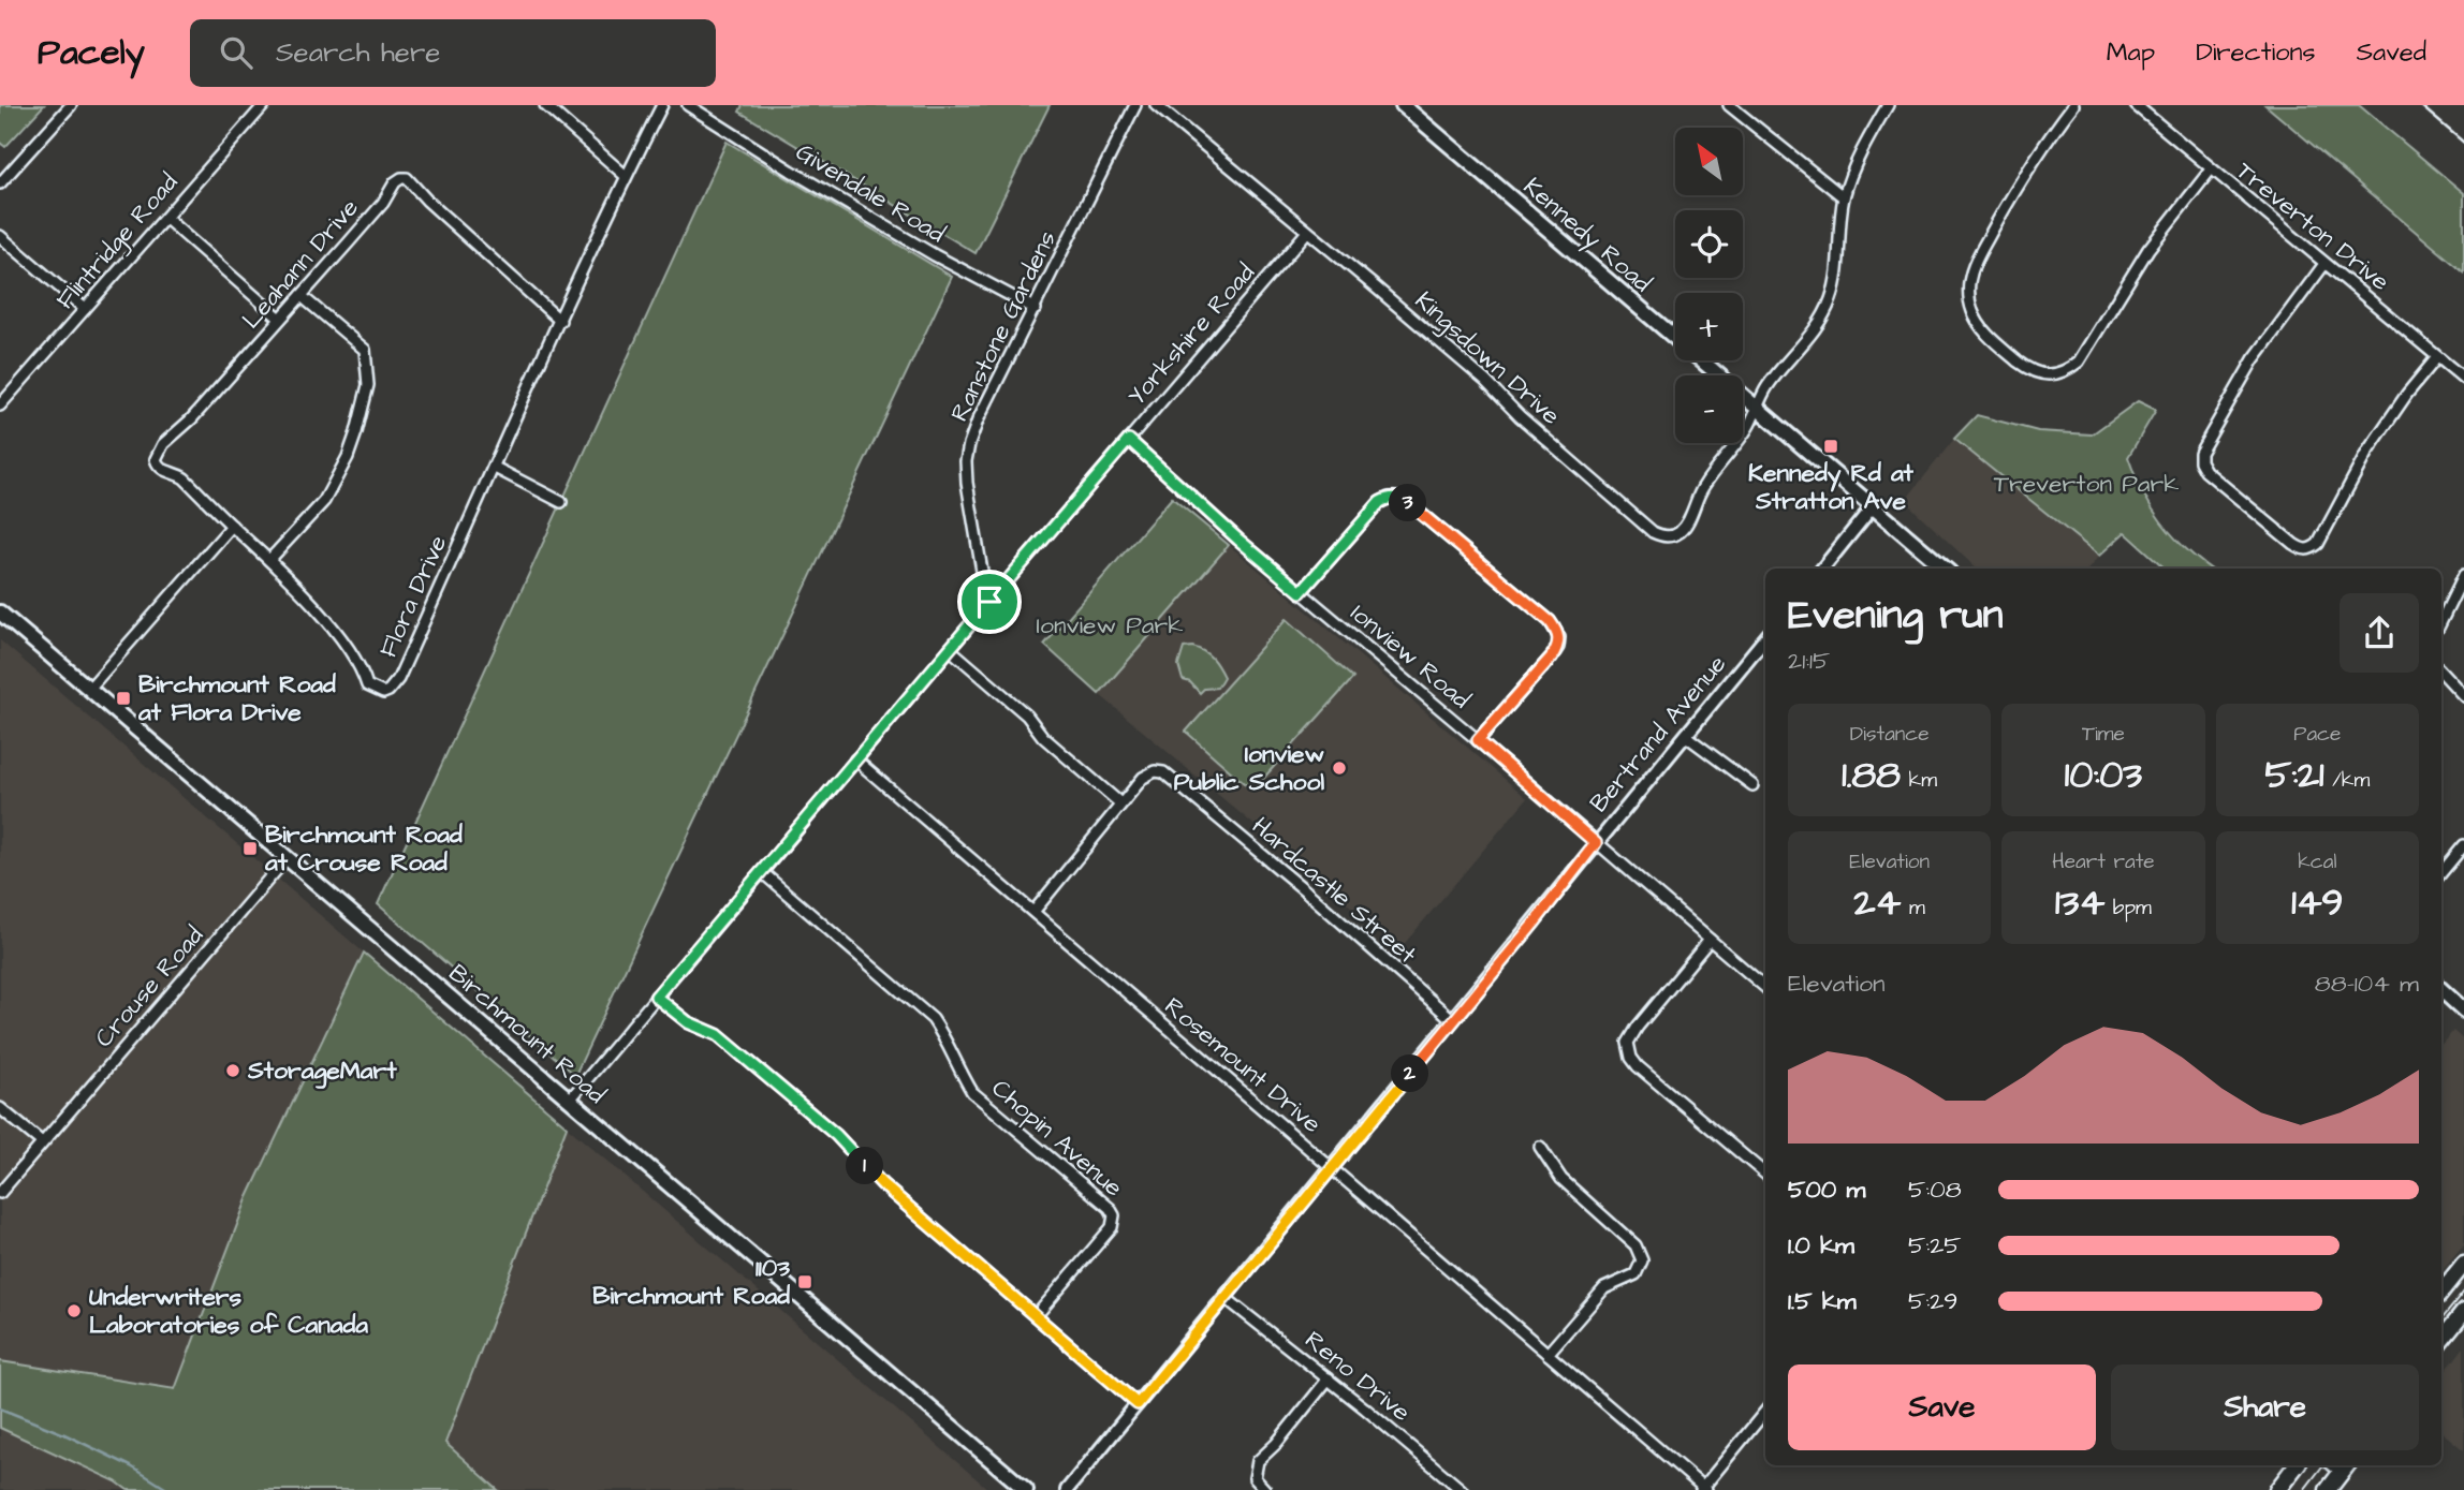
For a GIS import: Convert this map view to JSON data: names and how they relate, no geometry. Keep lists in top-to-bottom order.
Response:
{
  "streets": {
    "main road": ["Kennedy Road", "Birchmount Road"],
    "street": [
      "Givendale Road",
      "Treverton Drive",
      "Flintridge Road",
      "Leahann Drive",
      "Ranstone Gardens",
      "Yorkshire Road",
      "Kingsdown Drive",
      "Flora Drive",
      "Ionview Road",
      "Bertrand Avenue",
      "Hardcastle Street",
      "Crouse Road",
      "Rosemount Drive",
      "Chopin Avenue",
      "Reno Drive"
    ]
  },
  "crossings": [
    ["Givendale Road", "Ranstone Gardens"],
    ["Kennedy Road", "Kingsdown Drive"],
    ["Leahann Drive", "Flora Drive"],
    ["Ranstone Gardens", "Yorkshire Road"],
    ["Yorkshire Road", "Kingsdown Drive"],
    ["Yorkshire Road", "Ionview Road"],
    ["Ionview Road", "Bertrand Avenue"],
    ["Bertrand Avenue", "Hardcastle Street"],
    ["Bertrand Avenue", "Rosemount Drive"],
    ["Bertrand Avenue", "Reno Drive"],
    ["Hardcastle Street", "Rosemount Drive"],
    ["Crouse Road", "Birchmount Road"]
  ],
  "parks": ["Treverton Park", "Ionview Park"],
  "places": {
    "transit": [
      "Kennedy Rd at Stratton Ave",
      "Birchmount Road at Flora Drive",
      "Birchmount Road at Crouse Road",
      "1103 Birchmount Road"
    ],
    "other": ["Ionview Public School", "StorageMart", "Underwriters Laboratories of Canada"]
  },
  "north": "top left",
  "page": {
    "header": "Pacely",
    "search": "Search here",
    "nav": ["Map", "Directions", "Saved"],
    "map_buttons": ["+", "−"],
    "pins": ["3", "2", "1"],
    "heading": ["Evening run", "21:15"],
    "stats": [
      ["Distance", "1.88 km"],
      ["Time", "10:03"],
      ["Pace", "5:21 /km"],
      ["Elevation", "24 m"],
      ["Heart rate", "134 bpm"],
      ["kcal", "149"]
    ],
    "chart": ["Elevation", "88–104 m"],
    "list": [
      {
        "name": "500 m",
        "note": "5:08"
      },
      {
        "name": "1.0 km",
        "note": "5:25"
      },
      {
        "name": "1.5 km",
        "note": "5:29"
      }
    ],
    "buttons": ["Save", "Share"]
  }
}
